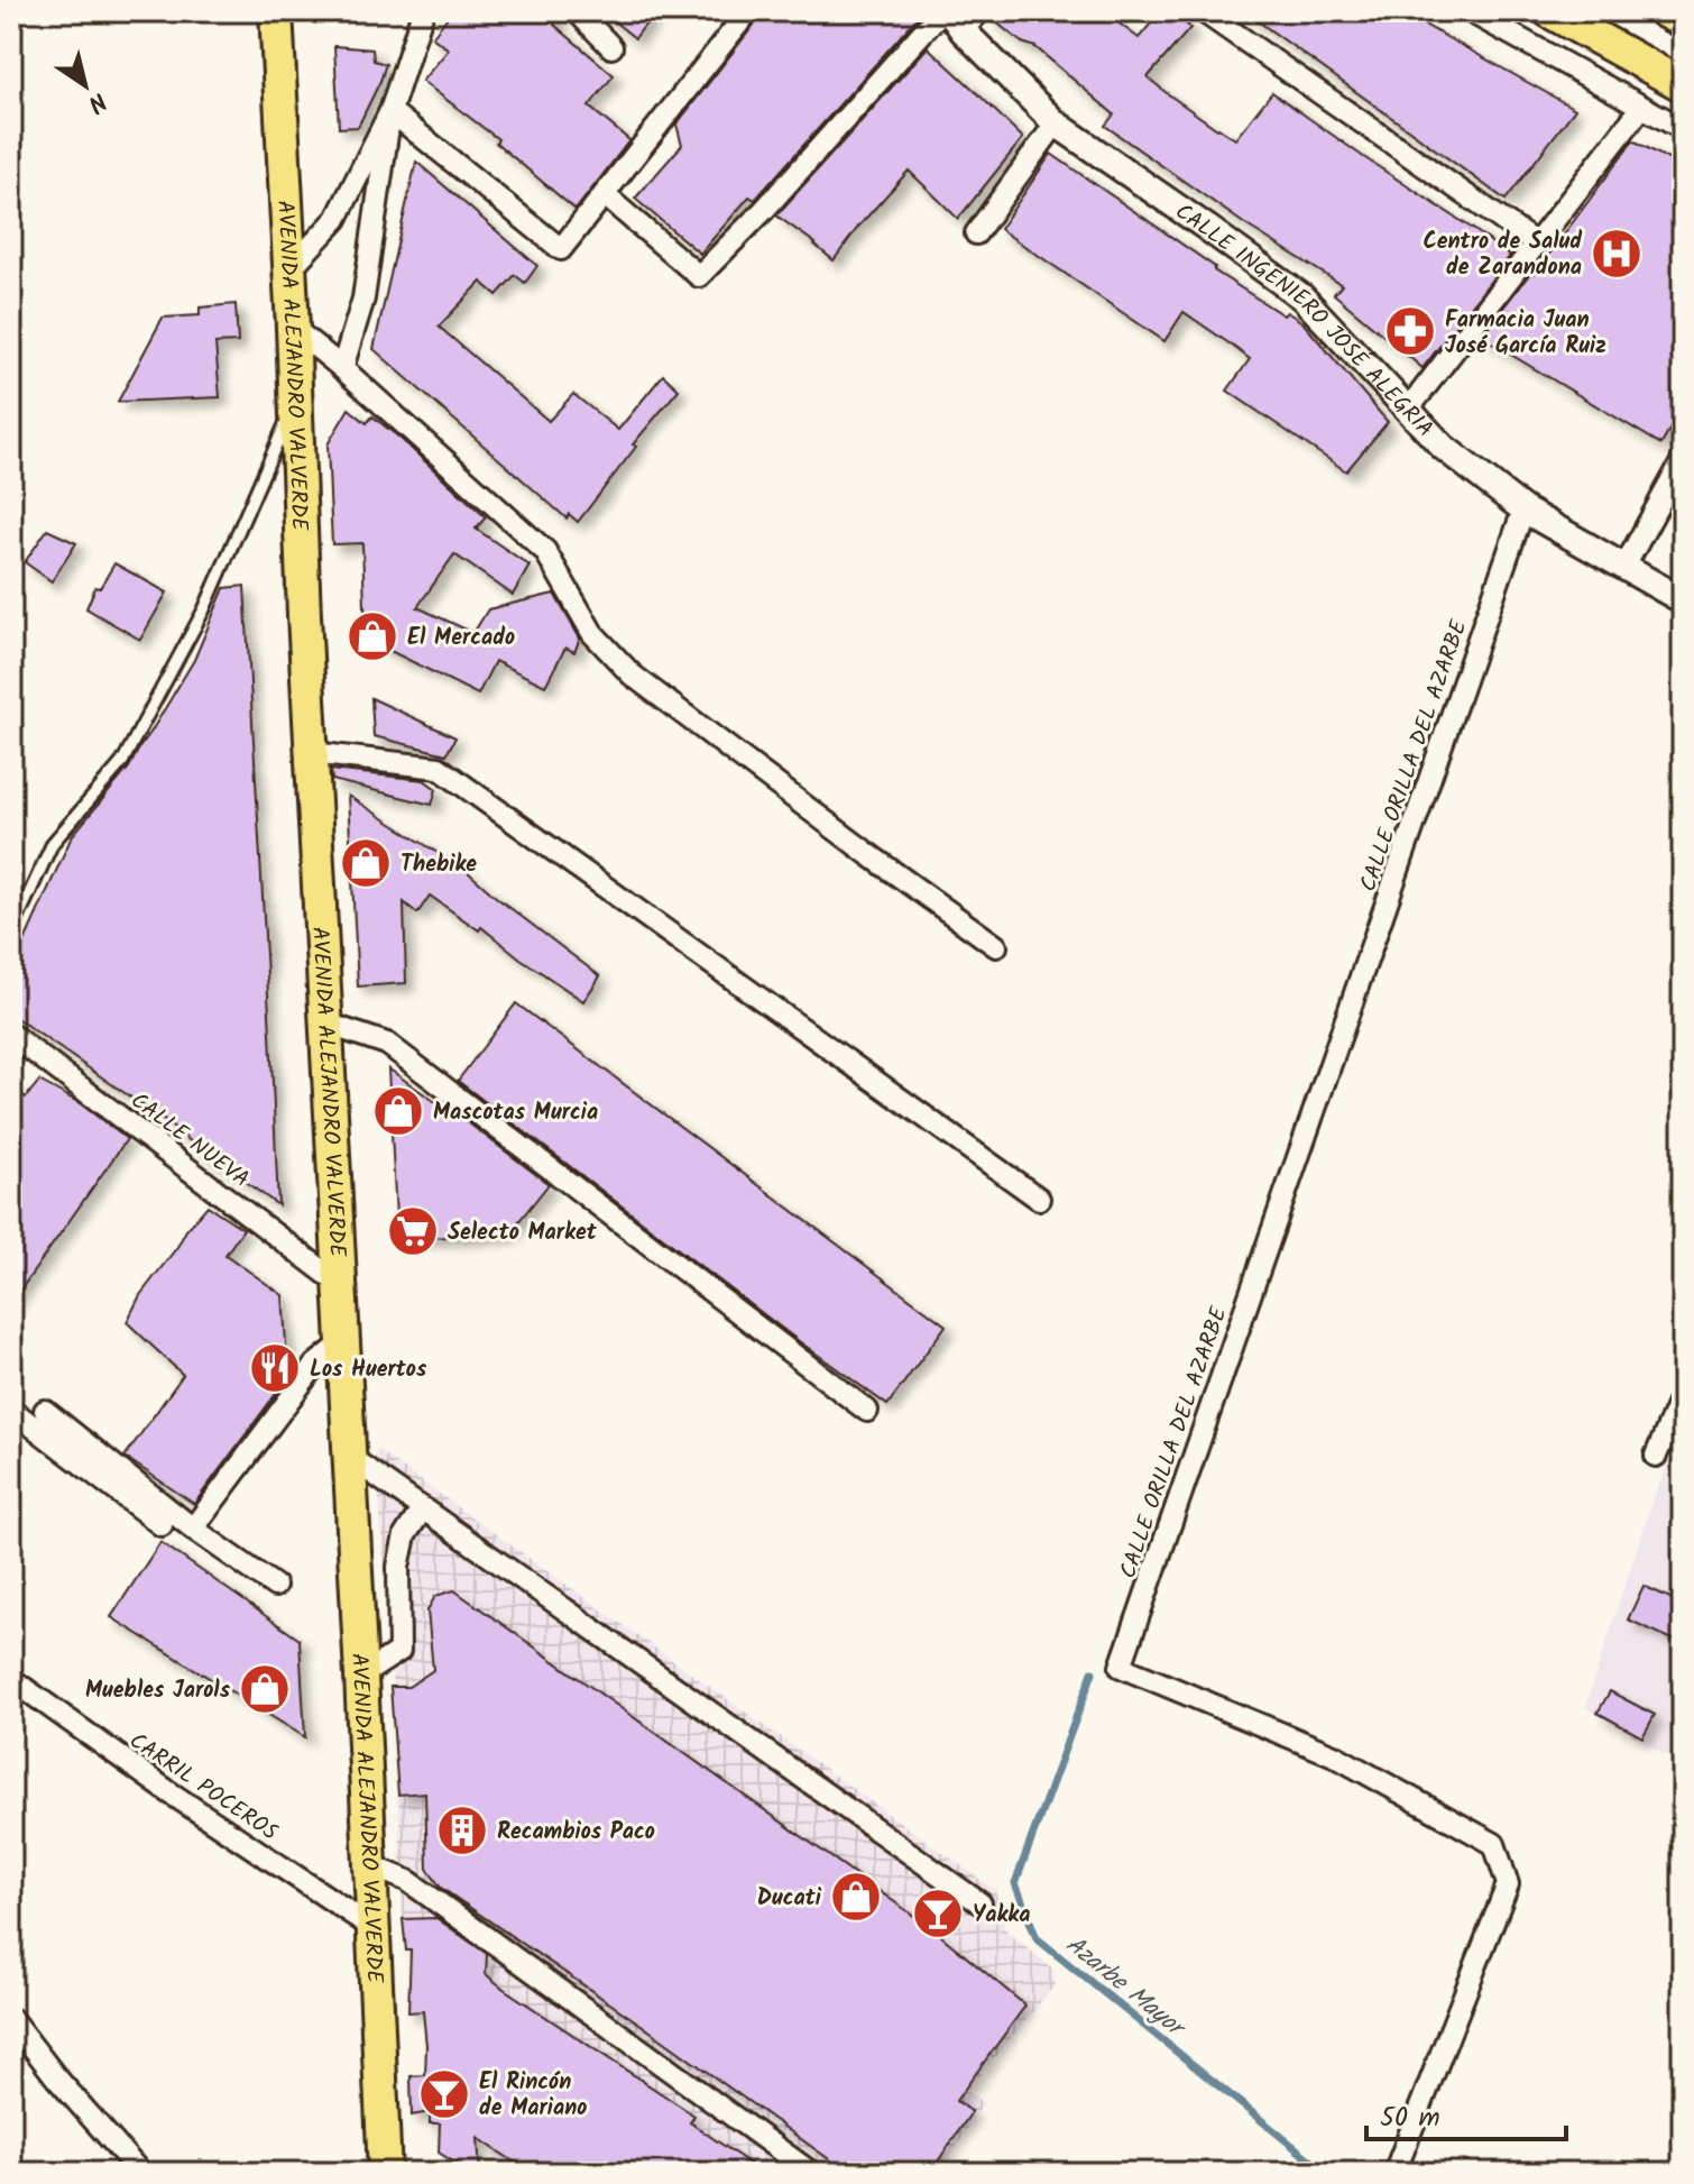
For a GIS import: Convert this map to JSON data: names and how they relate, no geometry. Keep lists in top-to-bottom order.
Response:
{
  "streets": {
    "main road": ["AVENIDA ALEJANDRO VALVERDE"],
    "street": [
      "CALLE INGENIERO JOSÉ ALEGRÍA",
      "CALLE ORILLA DEL AZARBE",
      "CALLE NUEVA",
      "CARRIL POCEROS"
    ]
  },
  "crossings": [
    ["CALLE INGENIERO JOSÉ ALEGRÍA", "CALLE ORILLA DEL AZARBE"],
    ["AVENIDA ALEJANDRO VALVERDE", "CALLE NUEVA"],
    ["AVENIDA ALEJANDRO VALVERDE", "CARRIL POCEROS"]
  ],
  "water": ["Azarbe Mayor"],
  "places": {
    "hospital": ["Centro de Salud de Zarandona"],
    "pharmacy": ["Farmacia Juan José García Ruiz"],
    "shop": [
      "El Mercado",
      "Thebike",
      "Mascotas Murcia",
      "Muebles Jarols",
      "Ducati"
    ],
    "supermarket": ["Selecto Market"],
    "restaurant": ["Los Huertos"],
    "building": ["Recambios Paco"],
    "bar": ["Yakka", "El Rincón de Mariano"]
  },
  "scale_bar": "50 m",
  "north": "bottom right"
}
